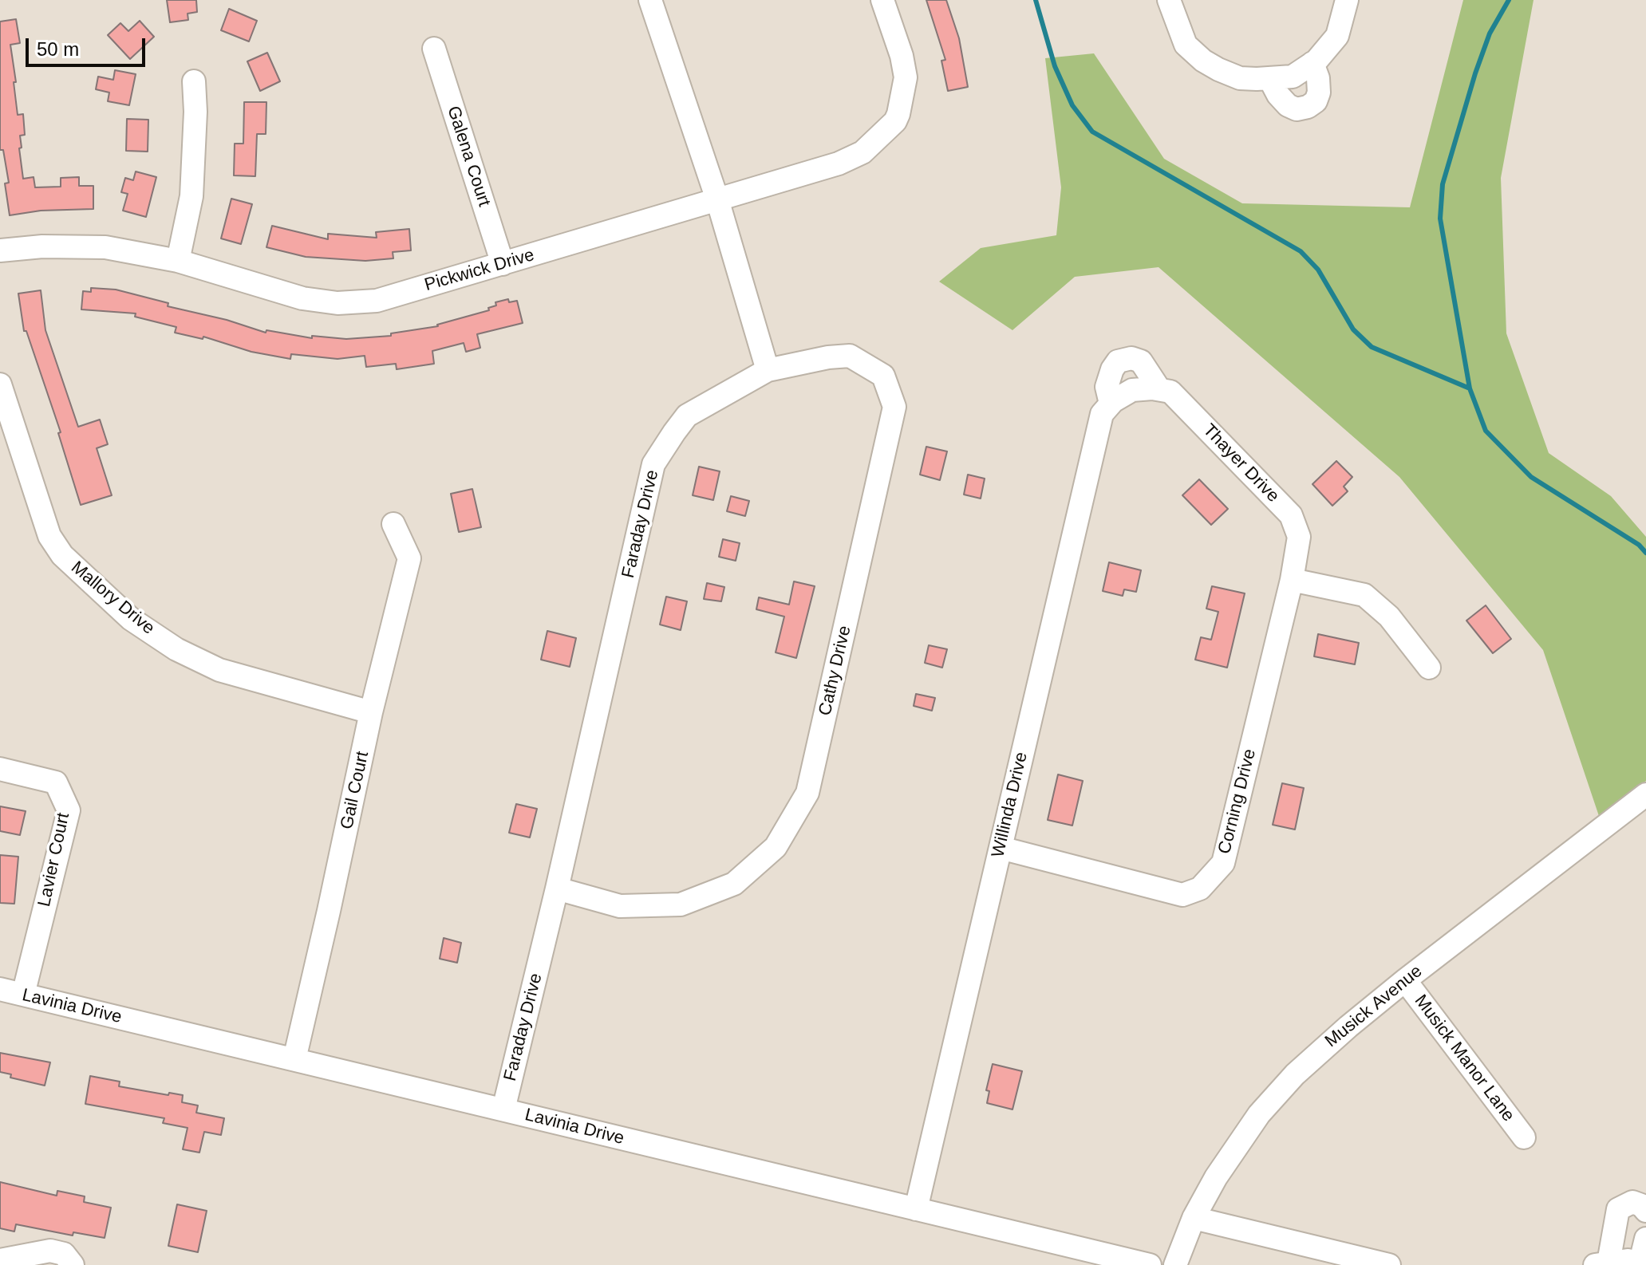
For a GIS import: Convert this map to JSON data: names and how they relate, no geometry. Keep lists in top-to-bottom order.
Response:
{
  "streets": {
    "street": [
      "Galena Court",
      "Pickwick Drive",
      "Thayer Drive",
      "Faraday Drive",
      "Mallory Drive",
      "Cathy Drive",
      "Gail Court",
      "Corning Drive",
      "Willinda Drive",
      "Lavier Court",
      "Lavinia Drive",
      "Musick Avenue",
      "Musick Manor Lane"
    ]
  },
  "crossings": [
    ["Galena Court", "Pickwick Drive"],
    ["Thayer Drive", "Corning Drive"],
    ["Thayer Drive", "Willinda Drive"],
    ["Faraday Drive", "Cathy Drive"],
    ["Faraday Drive", "Lavinia Drive"],
    ["Mallory Drive", "Gail Court"],
    ["Gail Court", "Lavinia Drive"],
    ["Corning Drive", "Willinda Drive"],
    ["Willinda Drive", "Lavinia Drive"],
    ["Lavier Court", "Lavinia Drive"],
    ["Musick Avenue", "Musick Manor Lane"]
  ],
  "scale_bar": "50 m"
}
